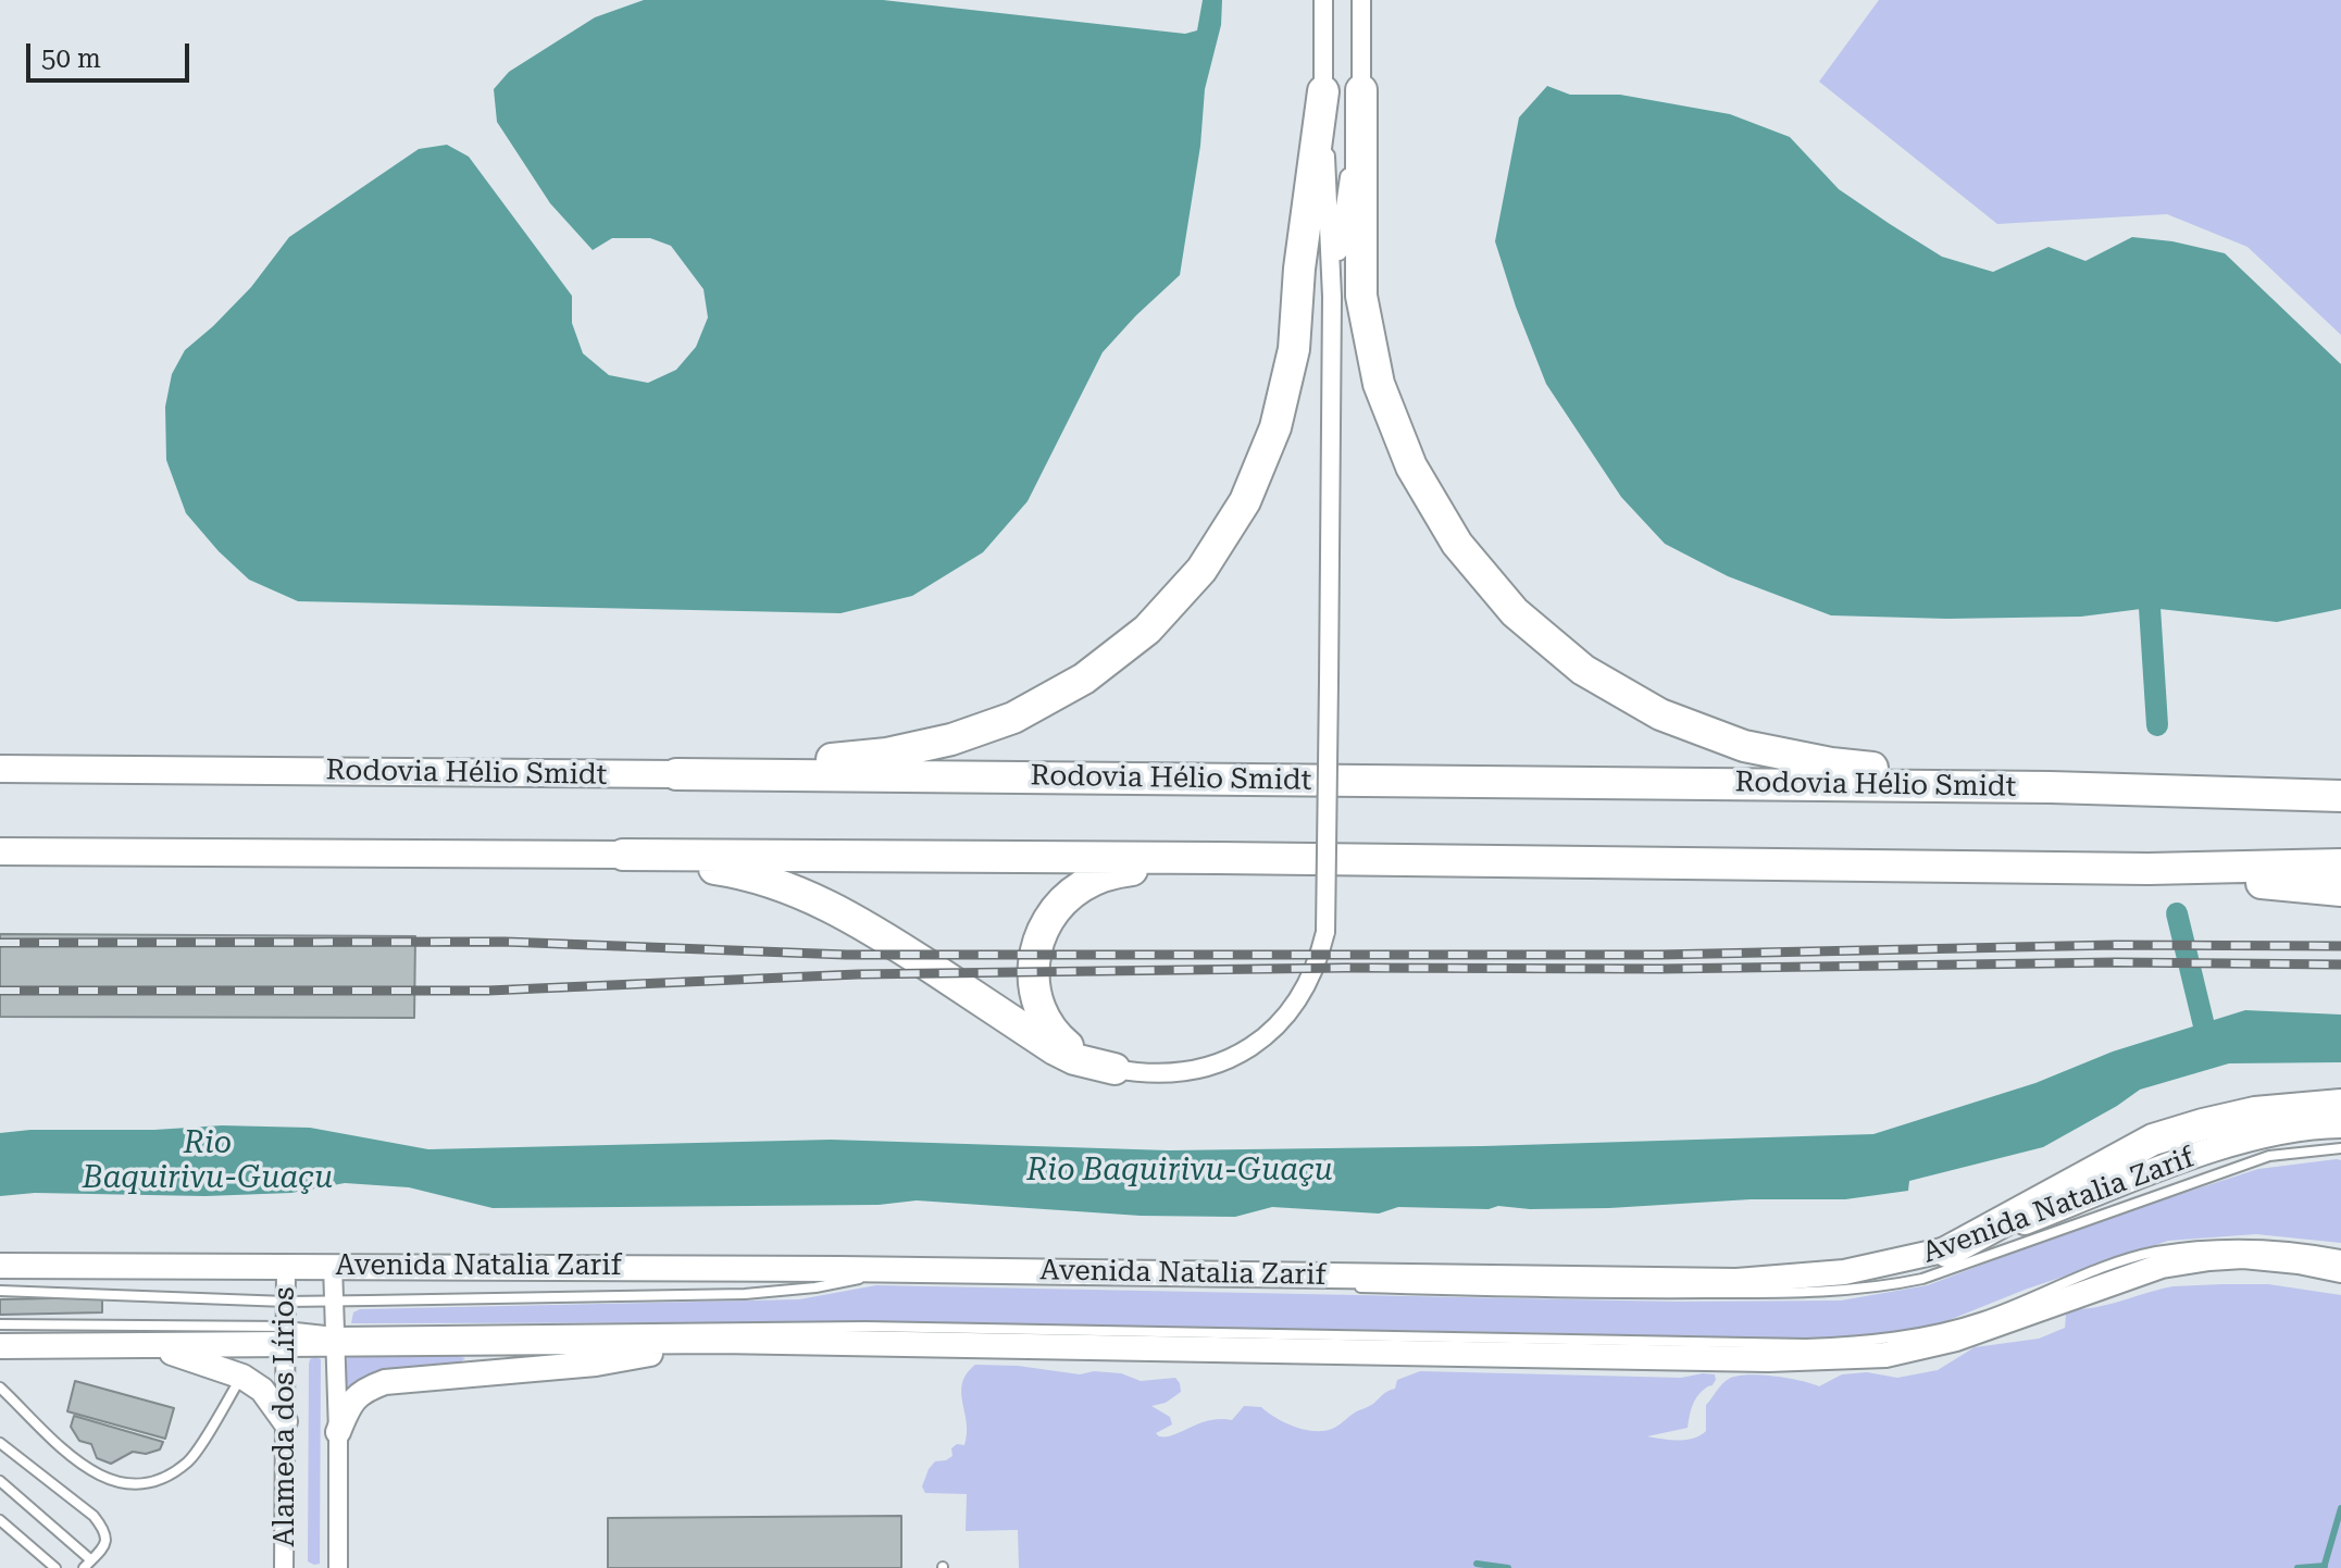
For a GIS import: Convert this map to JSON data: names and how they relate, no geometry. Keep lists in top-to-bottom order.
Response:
{
  "streets": {
    "highway": ["Rodovia Hélio Smidt"],
    "main road": ["Avenida Natalia Zarif"],
    "street": ["Alameda dos Lírios"]
  },
  "crossings": [
    ["Avenida Natalia Zarif", "Alameda dos Lírios"]
  ],
  "water": ["Rio Baquirivu-Guaçu"],
  "scale_bar": "50 m"
}
